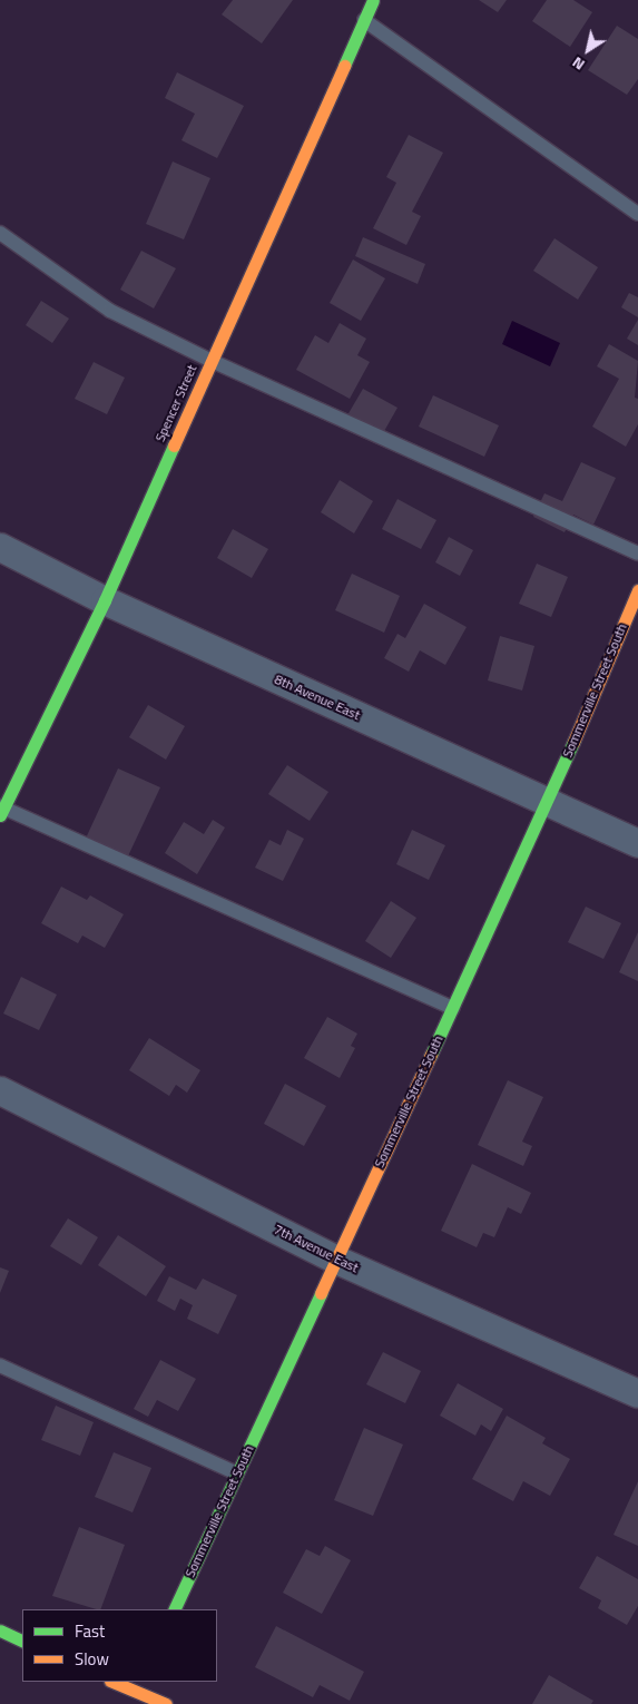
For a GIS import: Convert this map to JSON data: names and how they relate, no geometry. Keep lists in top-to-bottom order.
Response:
{
  "streets": {
    "street": [
      "Spencer Street",
      "Sommerville Street South",
      "8th Avenue East",
      "7th Avenue East"
    ]
  },
  "crossings": [
    ["Spencer Street", "8th Avenue East"],
    ["Sommerville Street South", "8th Avenue East"],
    ["Sommerville Street South", "7th Avenue East"]
  ],
  "legend": ["Fast", "Slow"],
  "north": "bottom left"
}
